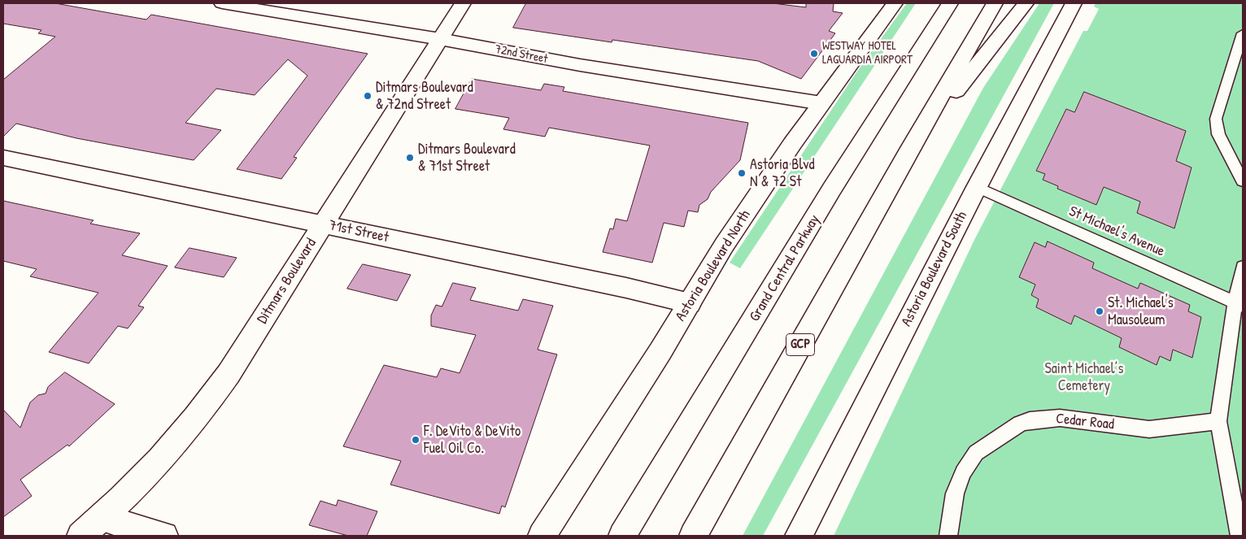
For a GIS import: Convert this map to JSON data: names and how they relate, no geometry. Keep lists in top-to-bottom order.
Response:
{
  "streets": {
    "main road": [
      "72nd Street",
      "71st Street",
      "Astoria Boulevard North",
      "Grand Central Parkway",
      "Astoria Boulevard South",
      "Ditmars Boulevard",
      "GCP"
    ],
    "lane": ["St Michael's Avenue", "Cedar Road"]
  },
  "crossings": [
    ["72nd Street", "Astoria Boulevard North"],
    ["72nd Street", "Ditmars Boulevard"],
    ["71st Street", "Astoria Boulevard North"],
    ["71st Street", "Ditmars Boulevard"],
    ["St Michael's Avenue", "Astoria Boulevard South"]
  ],
  "parks": ["Saint Michael’s Cemetery"],
  "places": [
    "WESTWAY HOTEL LAGUARDIA AIRPORT",
    "Ditmars Boulevard & 72nd Street",
    "Ditmars Boulevard & 71st Street",
    "Astoria Blvd N & 72 St",
    "St. Michael's Mausoleum",
    "F. DeVito & DeVito Fuel Oil Co."
  ]
}
